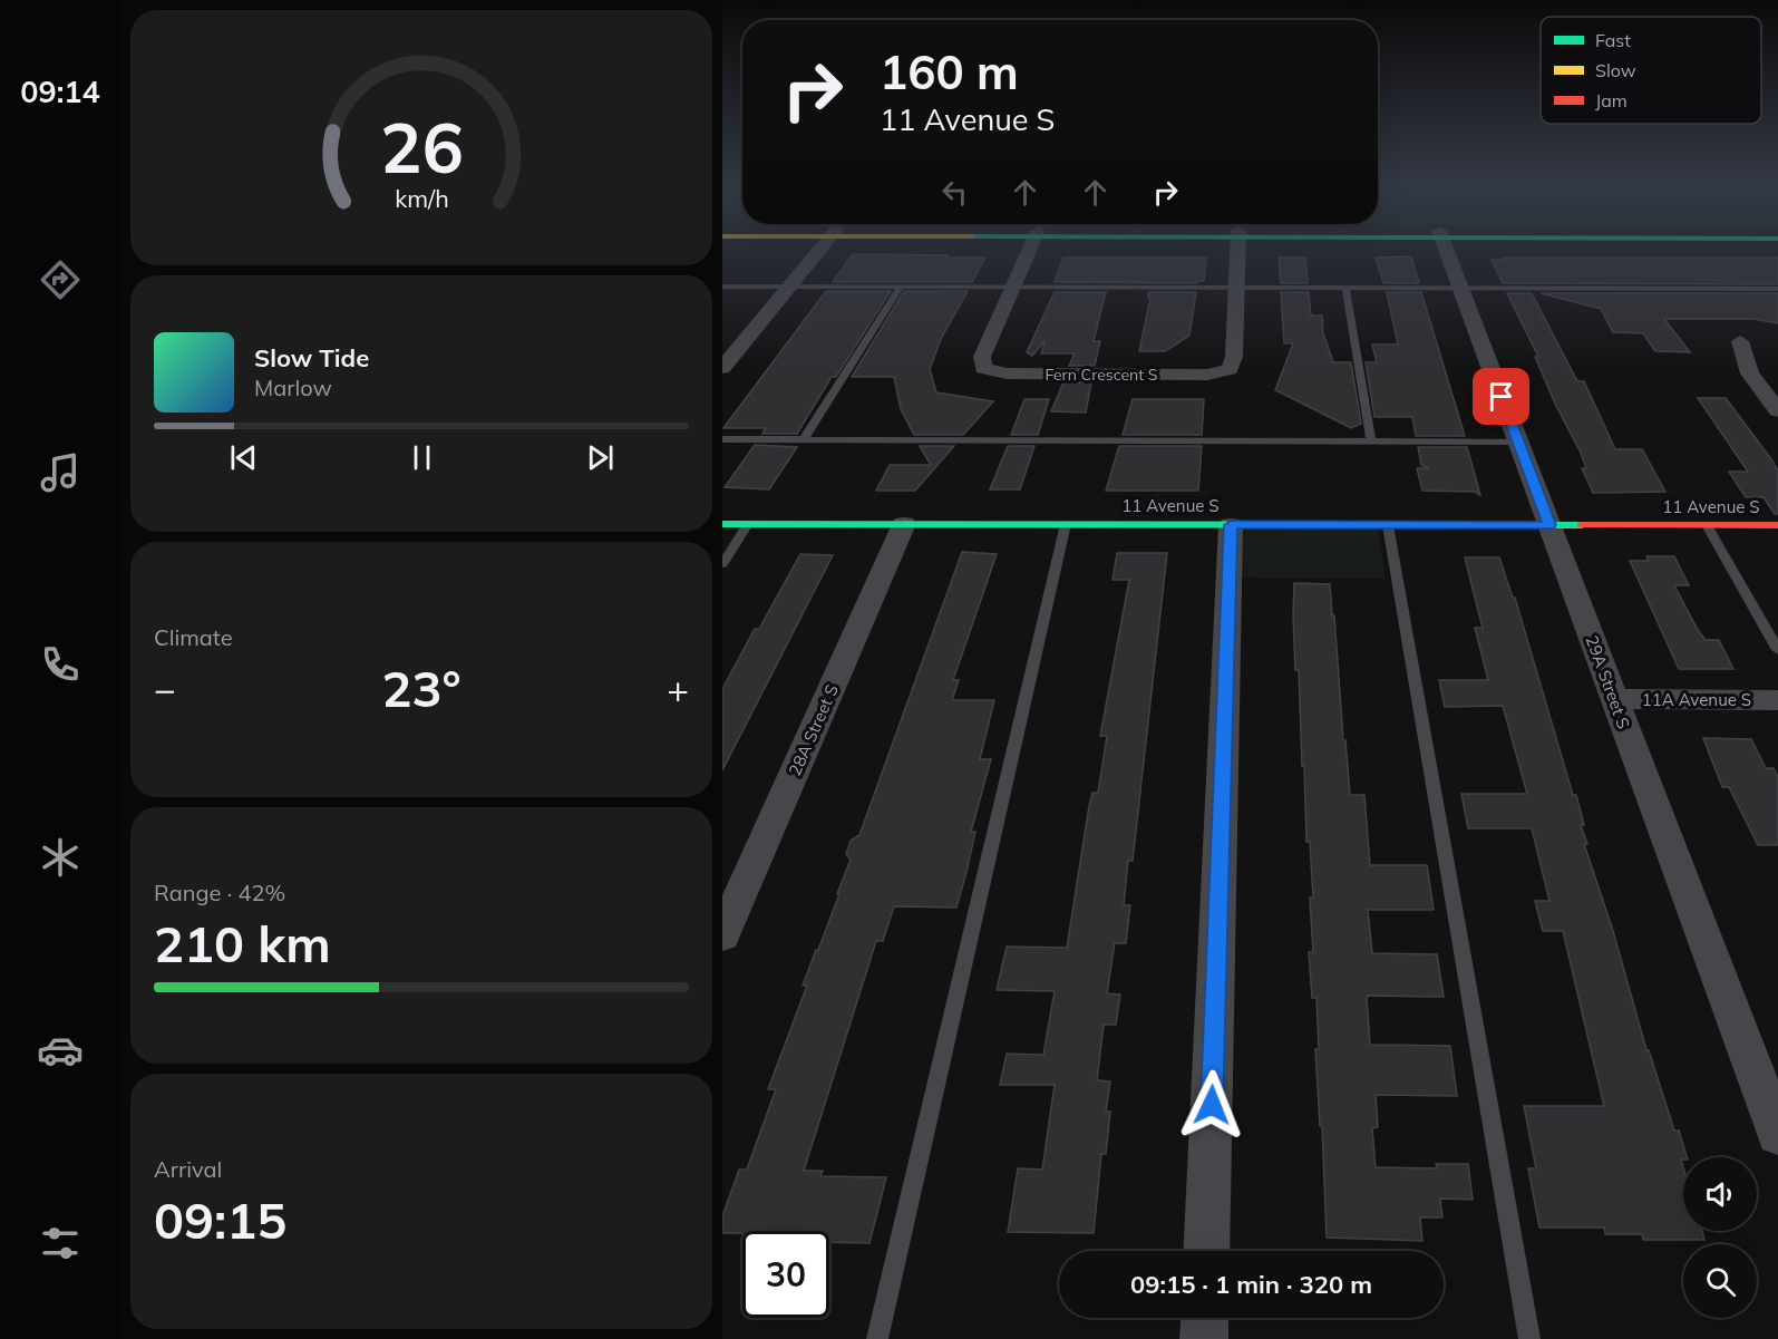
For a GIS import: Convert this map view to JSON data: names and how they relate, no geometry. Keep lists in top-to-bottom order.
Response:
{
  "streets": {
    "main road": ["11 Avenue S"],
    "street": [
      "Fern Crescent S",
      "29A Street S",
      "11A Avenue S",
      "28A Street S"
    ]
  },
  "crossings": [
    ["11 Avenue S", "29A Street S"],
    ["11 Avenue S", "28A Street S"],
    ["29A Street S", "11A Avenue S"]
  ],
  "legend": ["Fast", "Slow", "Jam"],
  "page": {
    "tabs": "09:14",
    "turn": ["160 m", "11 Avenue S"],
    "song": ["Slow Tide", "Marlow"],
    "tile": [
      "Climate",
      ["Range · 42%", "210 km"],
      ["Arrival", "09:15"]
    ],
    "heat": ["−", "23°", "+"],
    "limit": "30",
    "trip": "09:15 · 1 min · 320 m",
    "gauge": ["26", "km/h"]
  }
}
